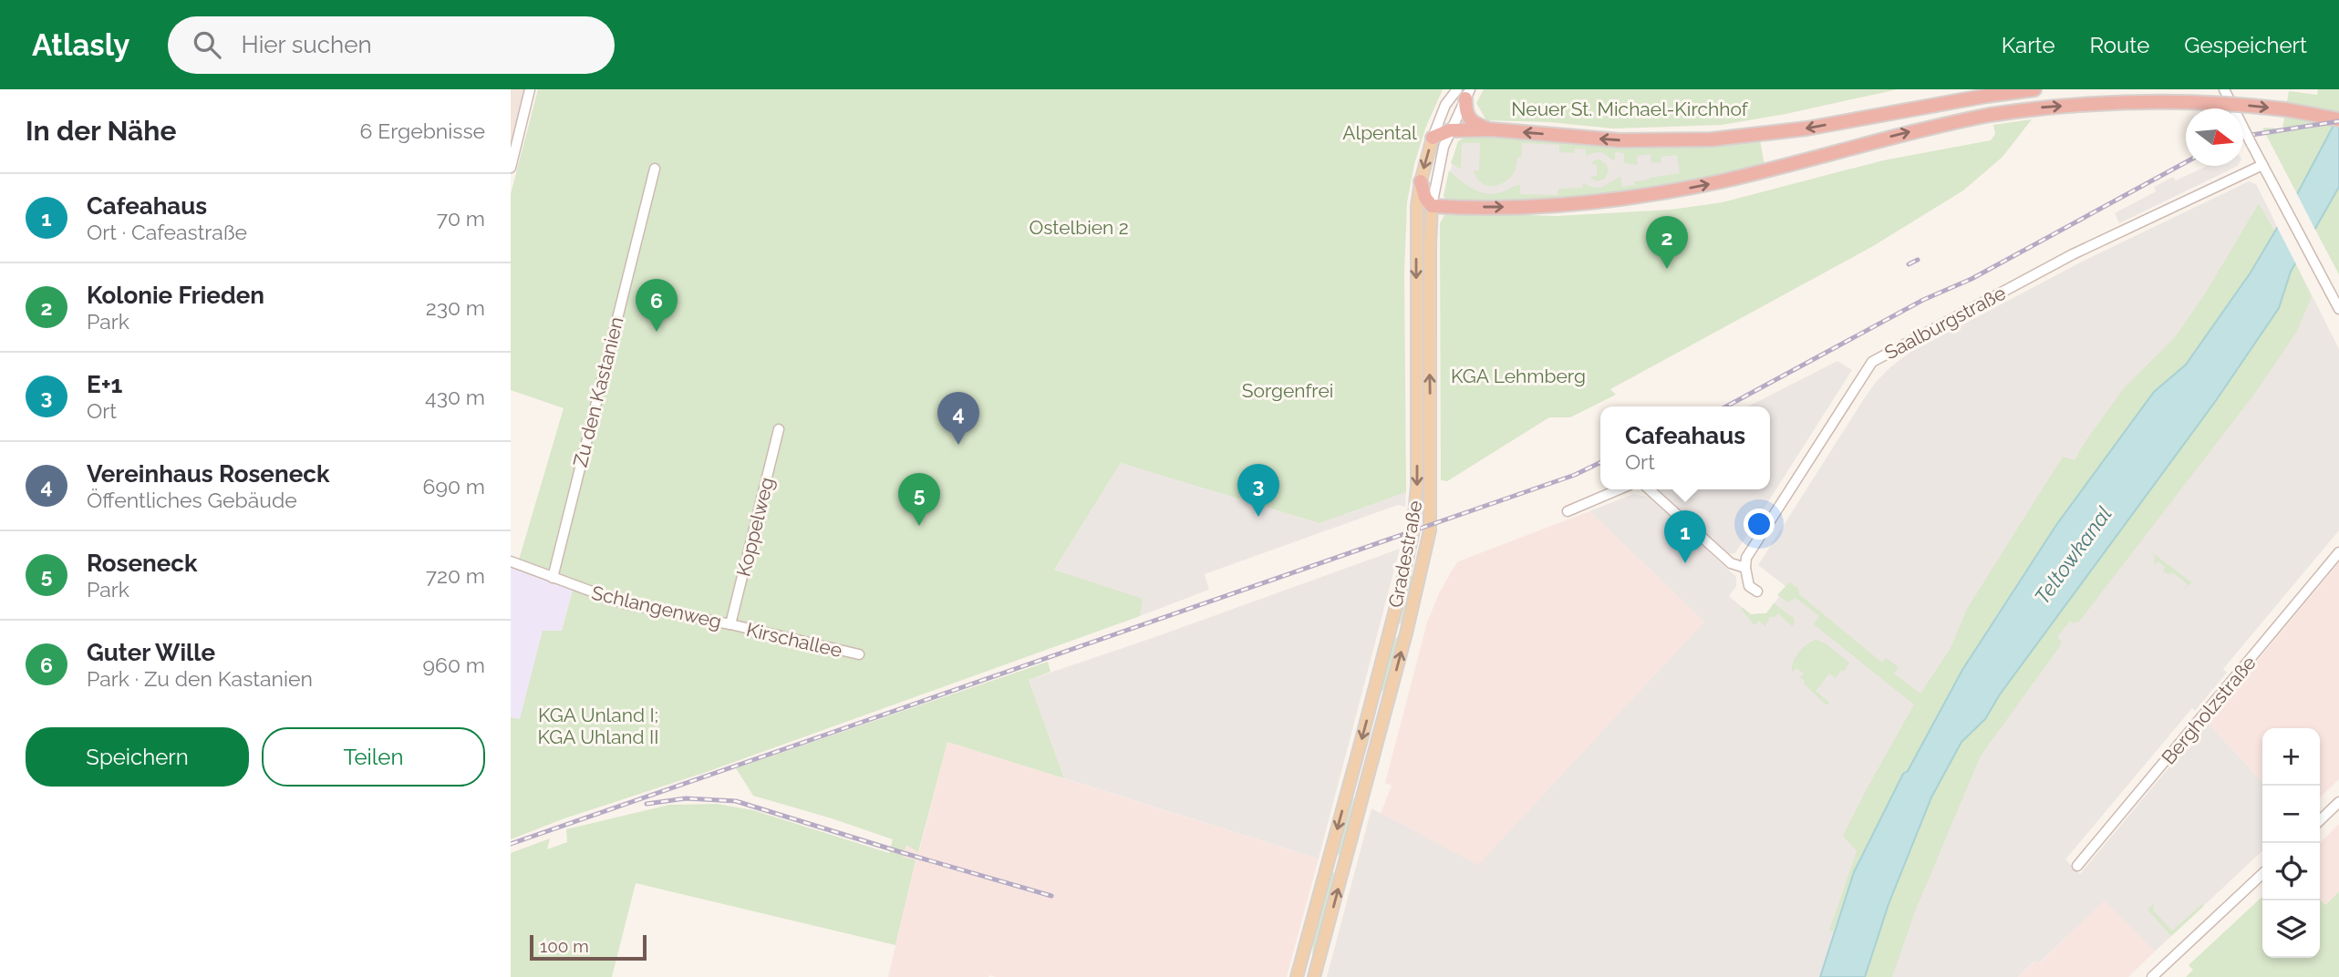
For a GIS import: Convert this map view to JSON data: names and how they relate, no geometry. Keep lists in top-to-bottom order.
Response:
{
  "streets": {
    "main road": ["Gradestraße"],
    "street": [
      "Saalburgstraße",
      "Zu den Kastanien",
      "Koppelweg",
      "Schlangenweg",
      "Kirschallee",
      "Bergholzstraße"
    ]
  },
  "crossings": [
    ["Zu den Kastanien", "Schlangenweg"],
    ["Koppelweg", "Schlangenweg"],
    ["Koppelweg", "Kirschallee"],
    ["Schlangenweg", "Kirschallee"]
  ],
  "water": ["Teltowkanal"],
  "parks": [
    "Neuer St. Michael-Kirchhof",
    "Alpental",
    "Ostelbien 2",
    "KGA Lehmberg",
    "Sorgenfrei",
    "KGA Unland I; KGA Uhland II"
  ],
  "scale_bar": "100 m",
  "north": "right",
  "page": {
    "header": "Atlasly",
    "search": "Hier suchen",
    "nav": ["Karte", "Route", "Gespeichert"],
    "heading": ["In der Nähe", "6 Ergebnisse"],
    "list": [
      {
        "mark": "1",
        "name": "Cafeahaus",
        "note": "Ort · Cafeastraße",
        "value": "70 m"
      },
      {
        "mark": "2",
        "name": "Kolonie Frieden",
        "note": "Park",
        "value": "230 m"
      },
      {
        "mark": "3",
        "name": "E+1",
        "note": "Ort",
        "value": "430 m"
      },
      {
        "mark": "4",
        "name": "Vereinhaus Roseneck",
        "note": "Öffentliches Gebäude",
        "value": "690 m"
      },
      {
        "mark": "5",
        "name": "Roseneck",
        "note": "Park",
        "value": "720 m"
      },
      {
        "mark": "6",
        "name": "Guter Wille",
        "note": "Park · Zu den Kastanien",
        "value": "960 m"
      }
    ],
    "pins": [
      "2",
      "6",
      "4",
      "3",
      "5",
      "1"
    ],
    "popup": ["Cafeahaus", "Ort"],
    "buttons": ["Speichern", "Teilen"],
    "map_buttons": ["+", "−"],
    "scale": "100 m"
  }
}
